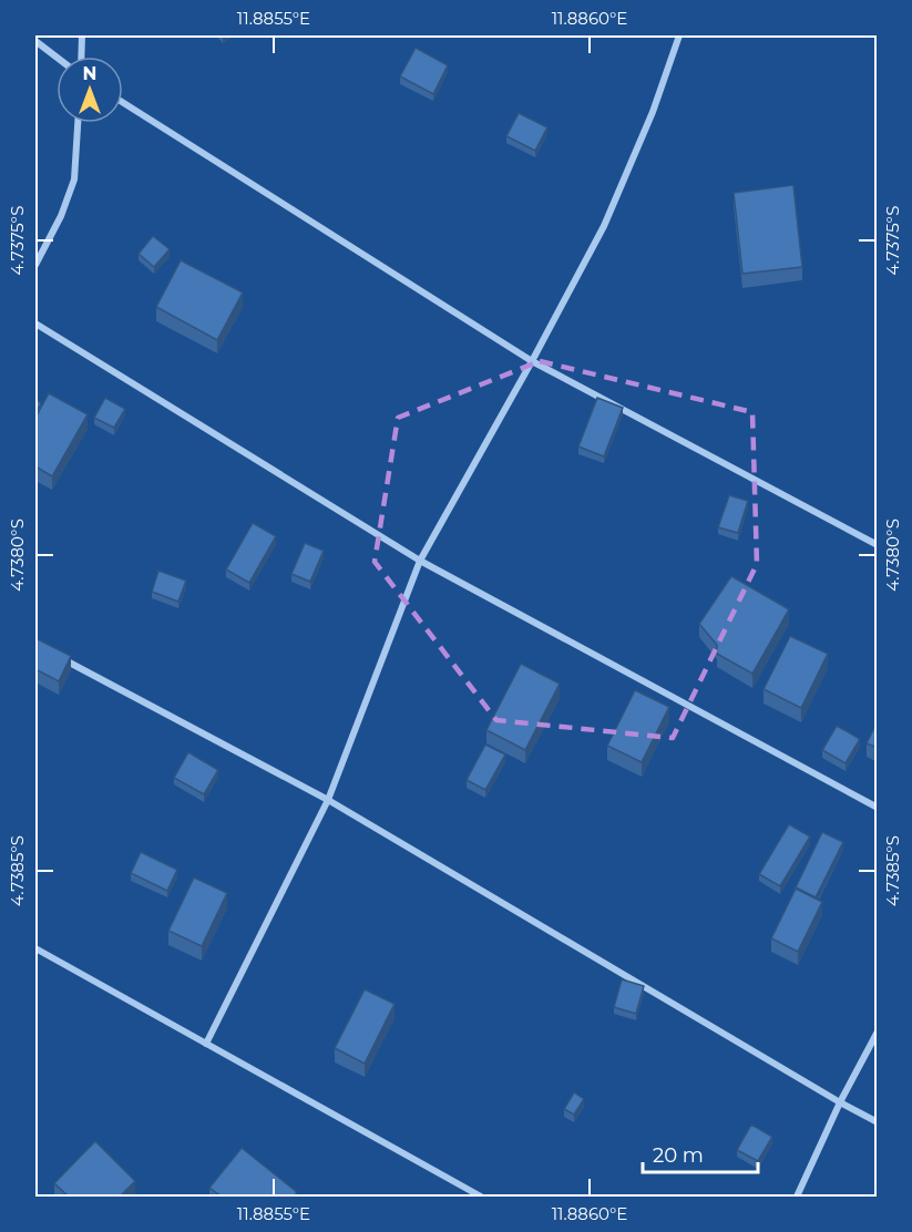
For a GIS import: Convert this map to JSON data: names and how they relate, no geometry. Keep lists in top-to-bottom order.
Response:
{
  "scale_bar": "20 m",
  "north": "top",
  "coordinates": [
    "11.8855°E",
    "11.8860°E",
    "4.7375°S",
    "4.7380°S",
    "4.7385°S"
  ]
}
